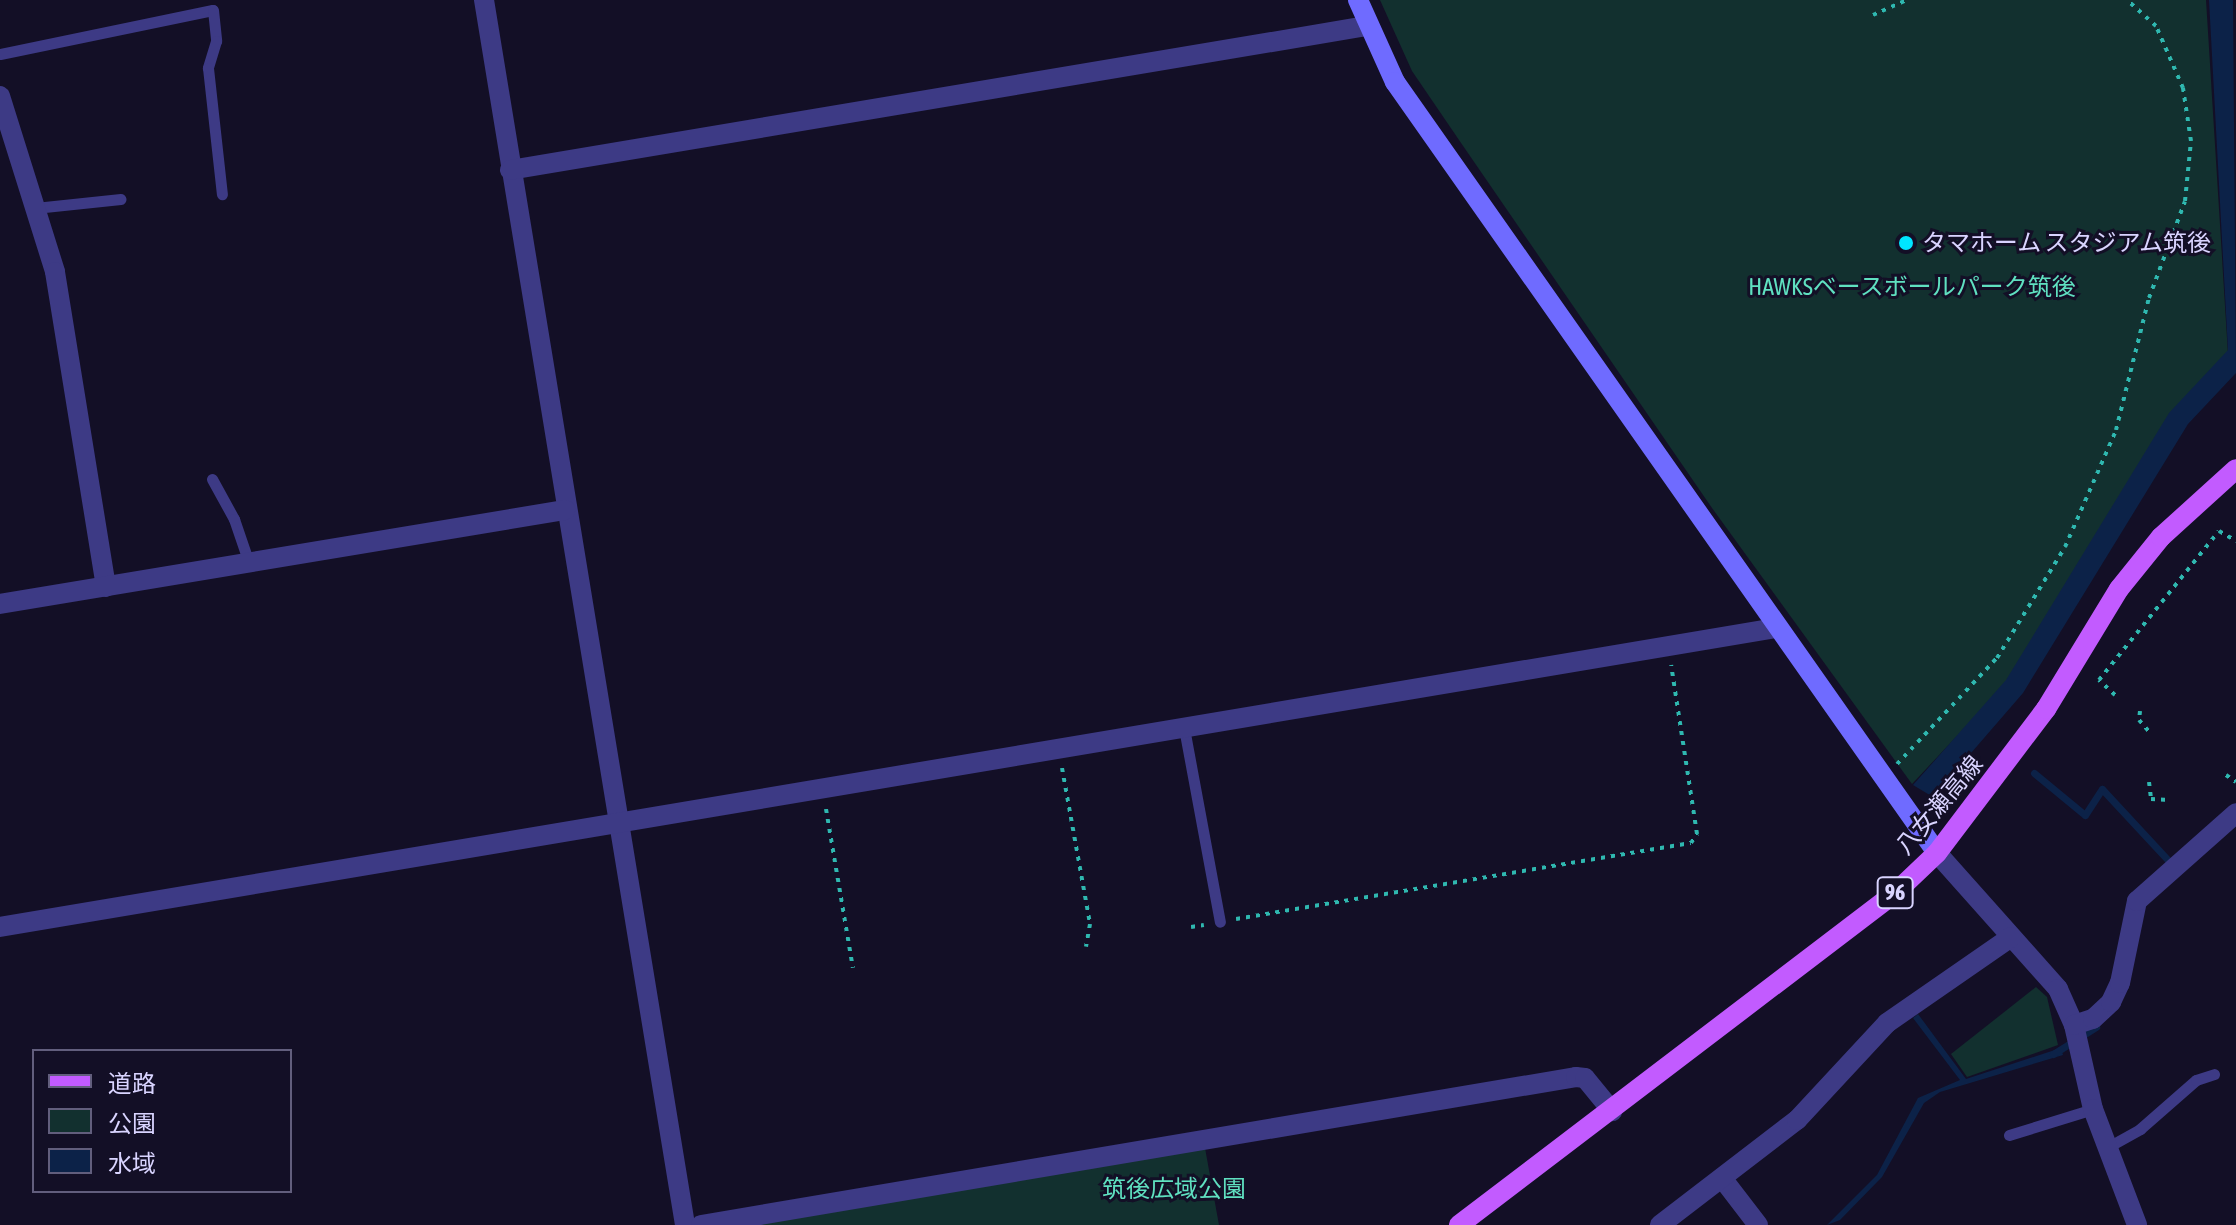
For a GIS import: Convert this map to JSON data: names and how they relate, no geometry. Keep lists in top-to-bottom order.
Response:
{
  "streets": {
    "main road": ["八女瀬高線", "96"]
  },
  "parks": ["HAWKSベースボールパーク筑後", "筑後広域公園"],
  "places": ["タマホーム スタジアム筑後"],
  "legend": ["道路", "公園", "水域"]
}
